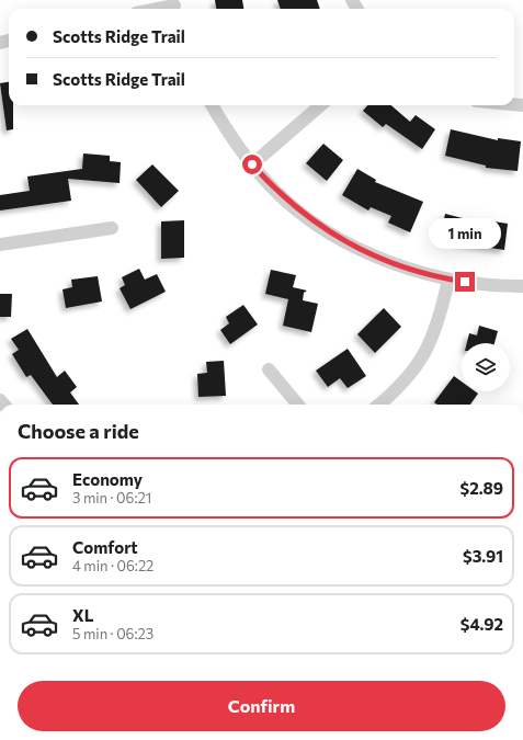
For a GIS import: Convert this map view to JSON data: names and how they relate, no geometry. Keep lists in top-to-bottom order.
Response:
{
  "page": {
    "banner": ["Scotts Ridge Trail", "Scotts Ridge Trail"],
    "bubble": "1 min",
    "heading": "Choose a ride",
    "list": [
      {
        "name": "Economy",
        "note": "3 min · 06:21",
        "value": "$2.89"
      },
      {
        "name": "Comfort",
        "note": "4 min · 06:22",
        "value": "$3.91"
      },
      {
        "name": "XL",
        "note": "5 min · 06:23",
        "value": "$4.92"
      }
    ],
    "buttons": "Confirm"
  }
}
